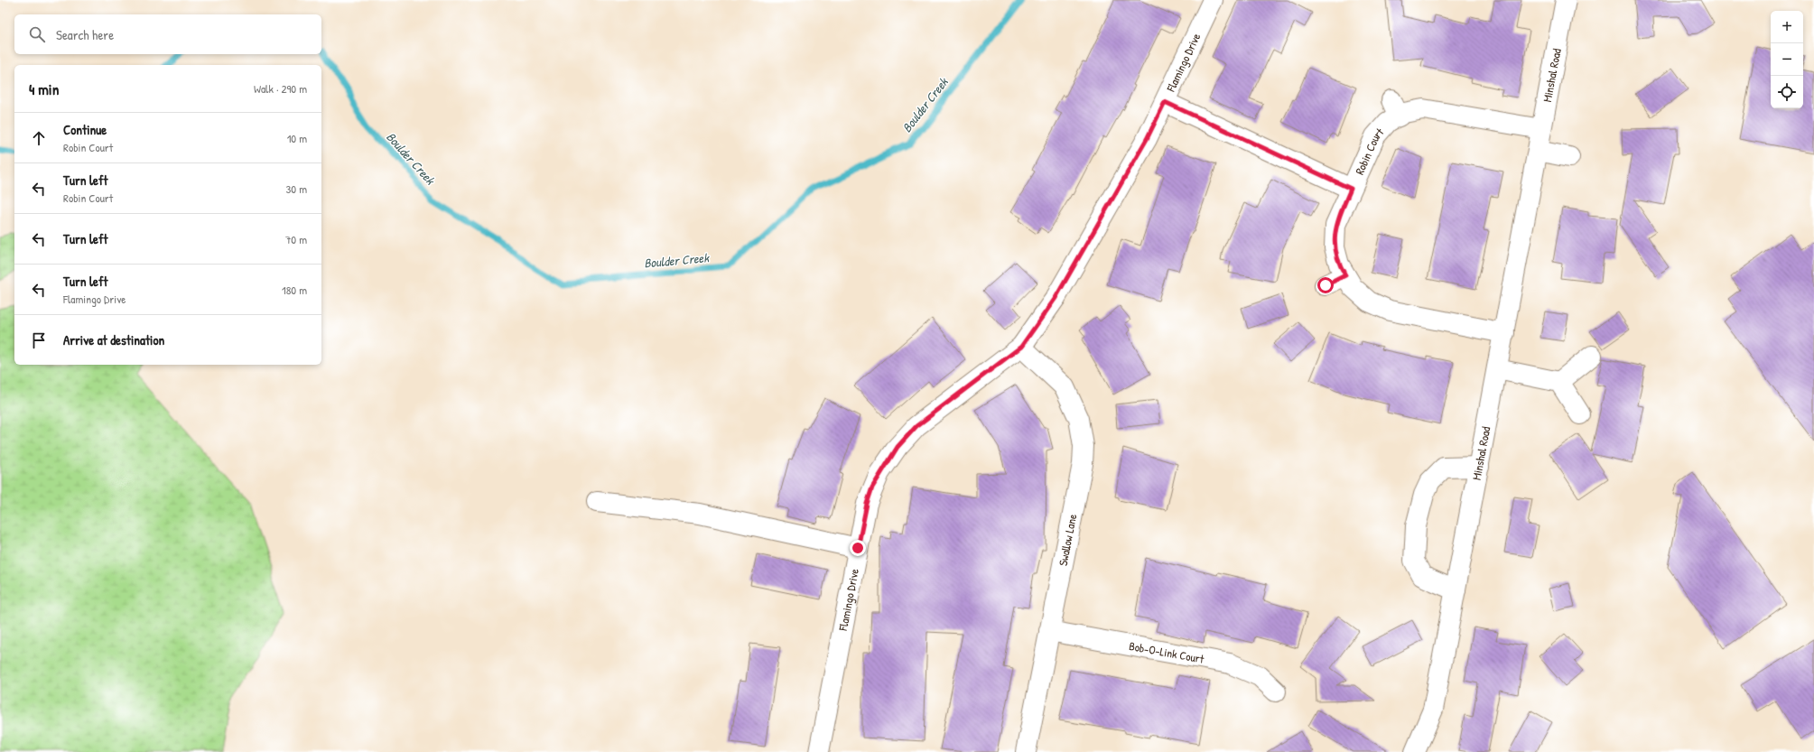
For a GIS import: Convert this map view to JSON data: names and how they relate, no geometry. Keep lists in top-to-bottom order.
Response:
{
  "streets": {
    "street": [
      "Flamingo Drive",
      "Minshal Road",
      "Robin Court",
      "Swallow Lane",
      "Bob-O-Link Court"
    ]
  },
  "crossings": [
    ["Flamingo Drive", "Swallow Lane"],
    ["Minshal Road", "Robin Court"],
    ["Swallow Lane", "Bob-O-Link Court"]
  ],
  "water": ["Boulder Creek"],
  "page": {
    "map_buttons": ["+", "−"],
    "search": "Search here",
    "heading": ["4 min", "Walk · 290 m"],
    "list": [
      ["Continue", "Robin Court", "10 m"],
      ["Turn left", "Robin Court", "30 m"],
      ["Turn left", "70 m"],
      ["Turn left", "Flamingo Drive", "180 m"],
      "Arrive at destination"
    ]
  }
}
